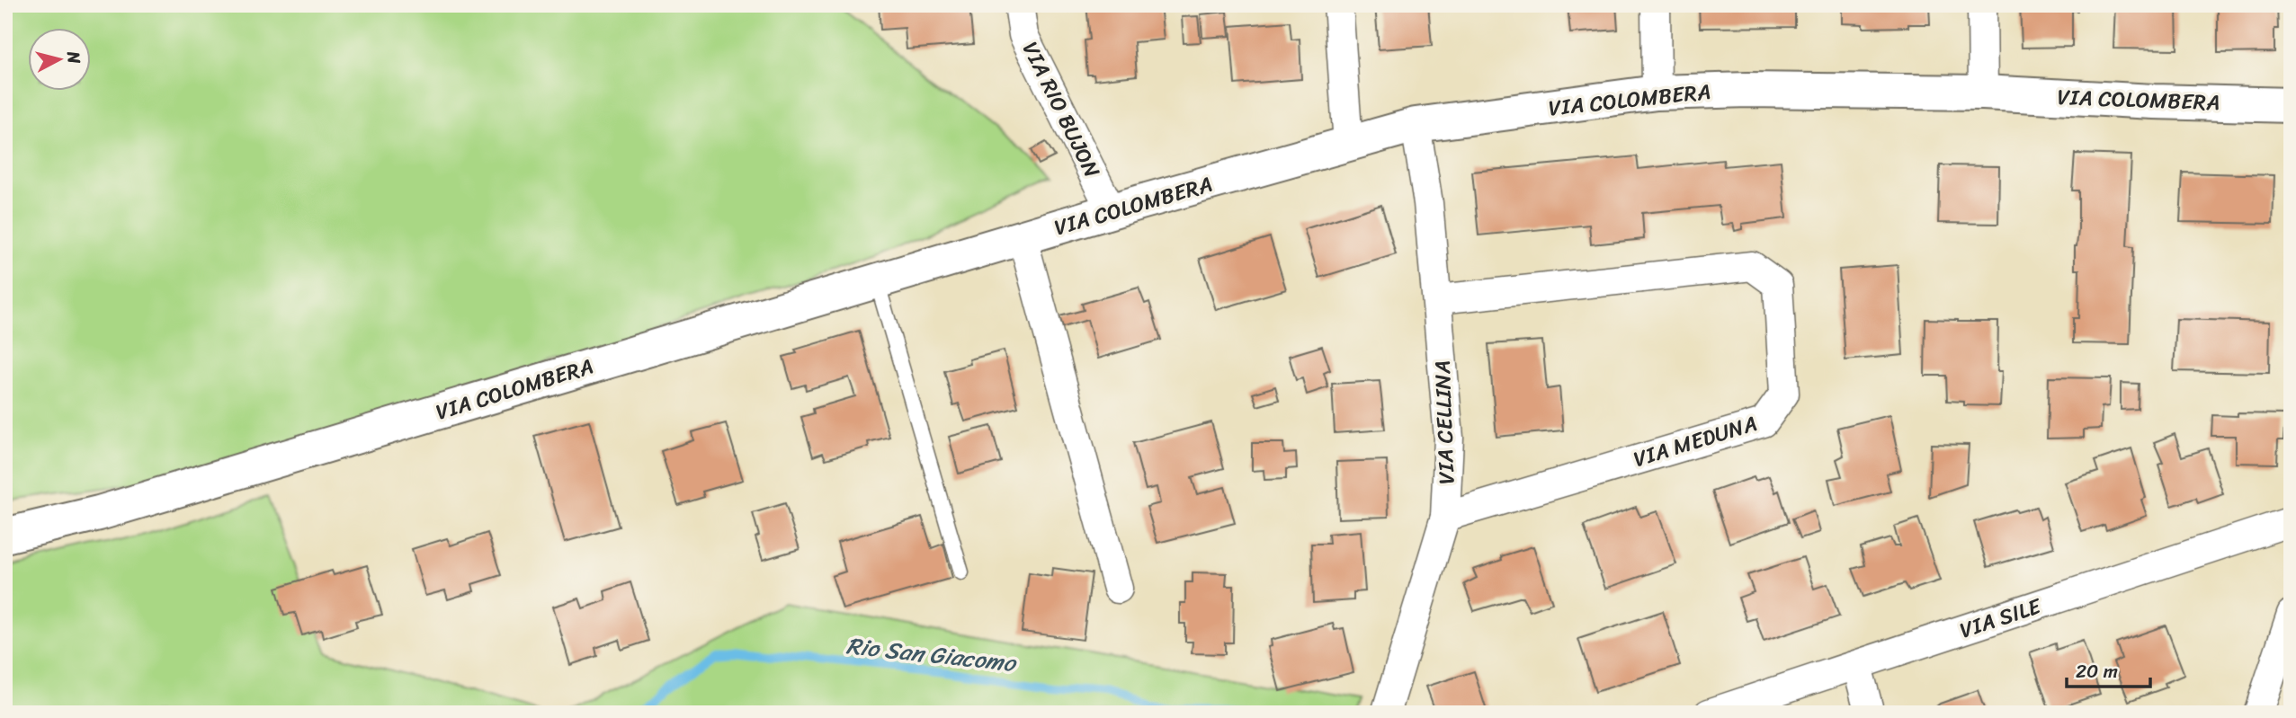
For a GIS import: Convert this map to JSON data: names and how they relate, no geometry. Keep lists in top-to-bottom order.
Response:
{
  "streets": {
    "street": [
      "VIA COLOMBERA",
      "VIA RIO BUJON",
      "VIA CELLINA",
      "VIA MEDUNA",
      "VIA SILE"
    ]
  },
  "crossings": [
    ["VIA COLOMBERA", "VIA RIO BUJON"],
    ["VIA COLOMBERA", "VIA CELLINA"],
    ["VIA CELLINA", "VIA MEDUNA"]
  ],
  "water": ["Rio San Giacomo"],
  "scale_bar": "20 m",
  "north": "right"
}
